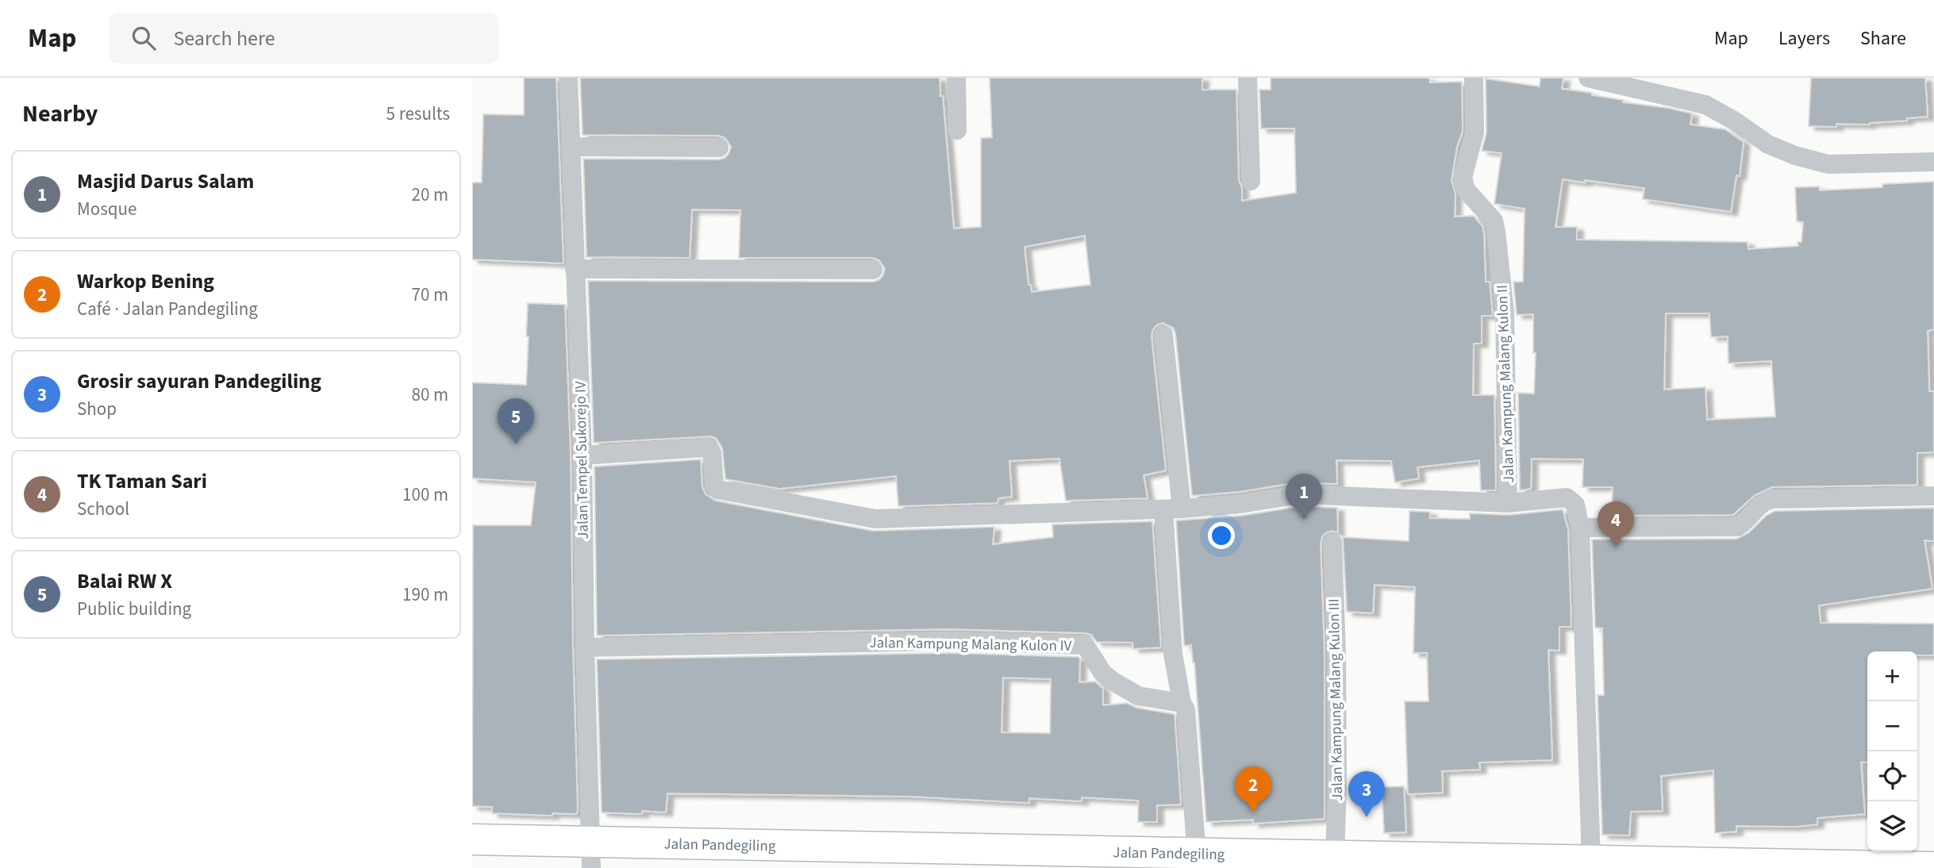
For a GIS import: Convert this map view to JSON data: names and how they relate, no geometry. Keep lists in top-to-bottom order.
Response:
{
  "streets": {
    "main road": ["Jalan Pandegiling"],
    "street": [
      "Jalan Kampung Malang Kulon II",
      "Jalan Tempel Sukorejo IV",
      "Jalan Kampung Malang Kulon IV",
      "Jalan Kampung Malang Kulon III"
    ]
  },
  "crossings": [
    ["Jalan Tempel Sukorejo IV", "Jalan Kampung Malang Kulon IV"],
    ["Jalan Tempel Sukorejo IV", "Jalan Pandegiling"],
    ["Jalan Kampung Malang Kulon III", "Jalan Pandegiling"]
  ],
  "page": {
    "header": "Map",
    "search": "Search here",
    "nav": ["Map", "Layers", "Share"],
    "heading": ["Nearby", "5 results"],
    "list": [
      {
        "mark": "1",
        "name": "Masjid Darus Salam",
        "note": "Mosque",
        "value": "20 m"
      },
      {
        "mark": "2",
        "name": "Warkop Bening",
        "note": "Café · Jalan Pandegiling",
        "value": "70 m"
      },
      {
        "mark": "3",
        "name": "Grosir sayuran Pandegiling",
        "note": "Shop",
        "value": "80 m"
      },
      {
        "mark": "4",
        "name": "TK Taman Sari",
        "note": "School",
        "value": "100 m"
      },
      {
        "mark": "5",
        "name": "Balai RW X",
        "note": "Public building",
        "value": "190 m"
      }
    ],
    "pins": [
      "5",
      "1",
      "4",
      "2",
      "3"
    ],
    "map_buttons": ["+", "−"]
  }
}
